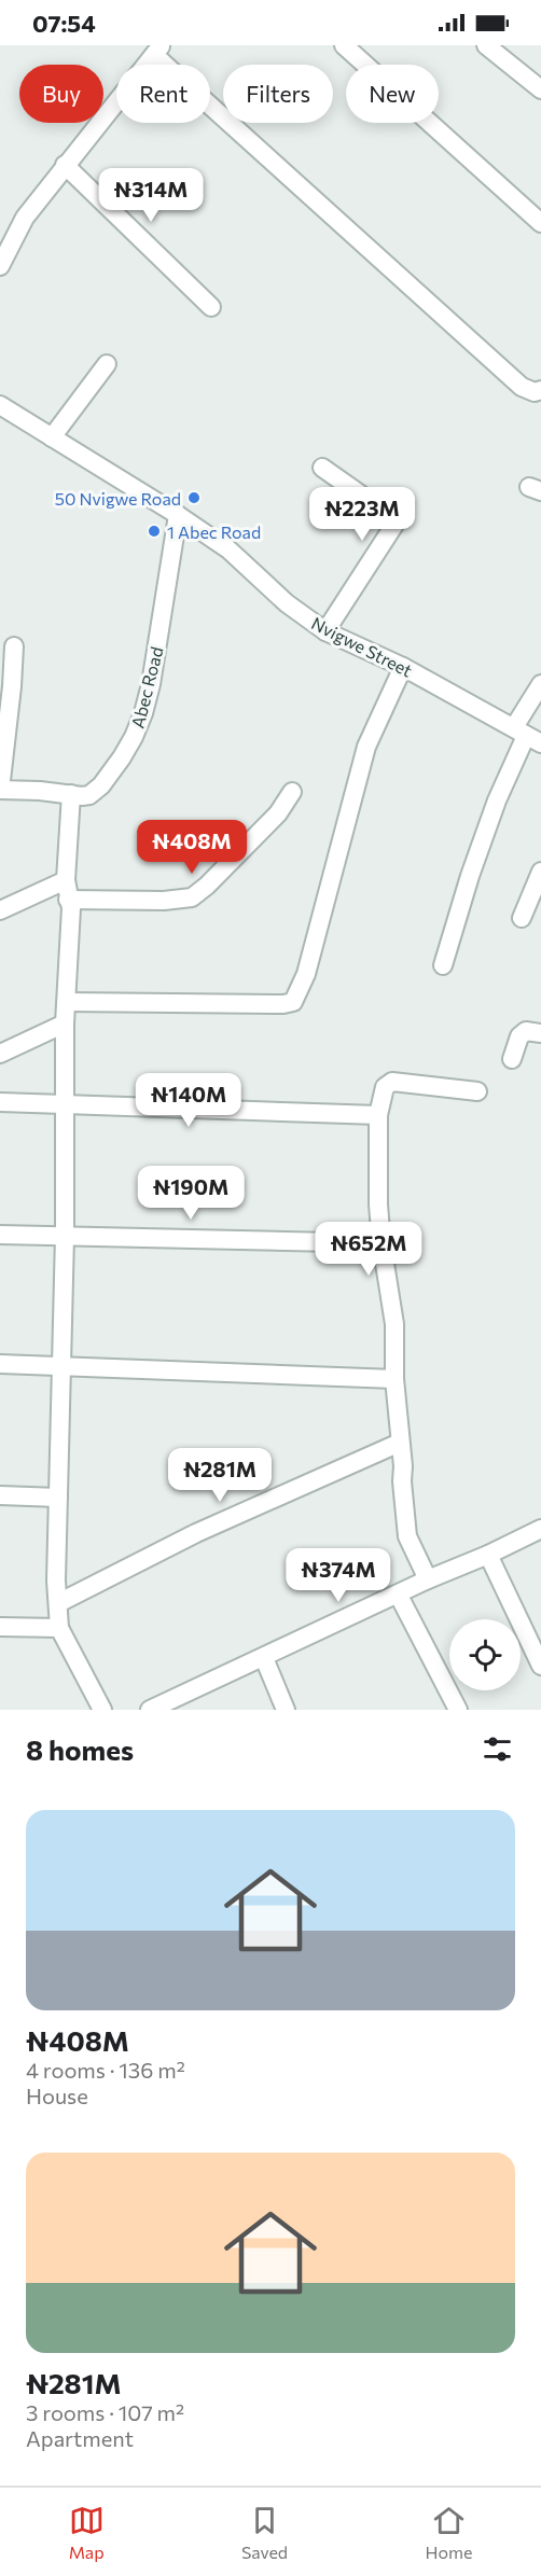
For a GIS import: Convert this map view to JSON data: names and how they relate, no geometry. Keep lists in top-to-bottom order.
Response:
{
  "streets": {
    "street": ["Nvigwe Street", "Abec Road"]
  },
  "crossings": [
    ["Nvigwe Street", "Abec Road"]
  ],
  "places": ["50 Nvigwe Road", "1 Abec Road"],
  "page": {
    "status": "07:54",
    "chip": [
      "Buy",
      "Rent",
      "Filters",
      "New"
    ],
    "price": [
      "₦314M",
      "₦223M",
      "₦408M",
      "₦140M",
      "₦190M",
      "₦652M",
      "₦281M",
      "₦374M"
    ],
    "heading": "8 homes",
    "list": [
      {
        "name": "₦408M",
        "note": "4 rooms · 136 m² · House"
      },
      {
        "name": "₦281M",
        "note": "3 rooms · 107 m² · Apartment"
      }
    ],
    "tabs": ["Map", "Saved", "Home"]
  }
}
